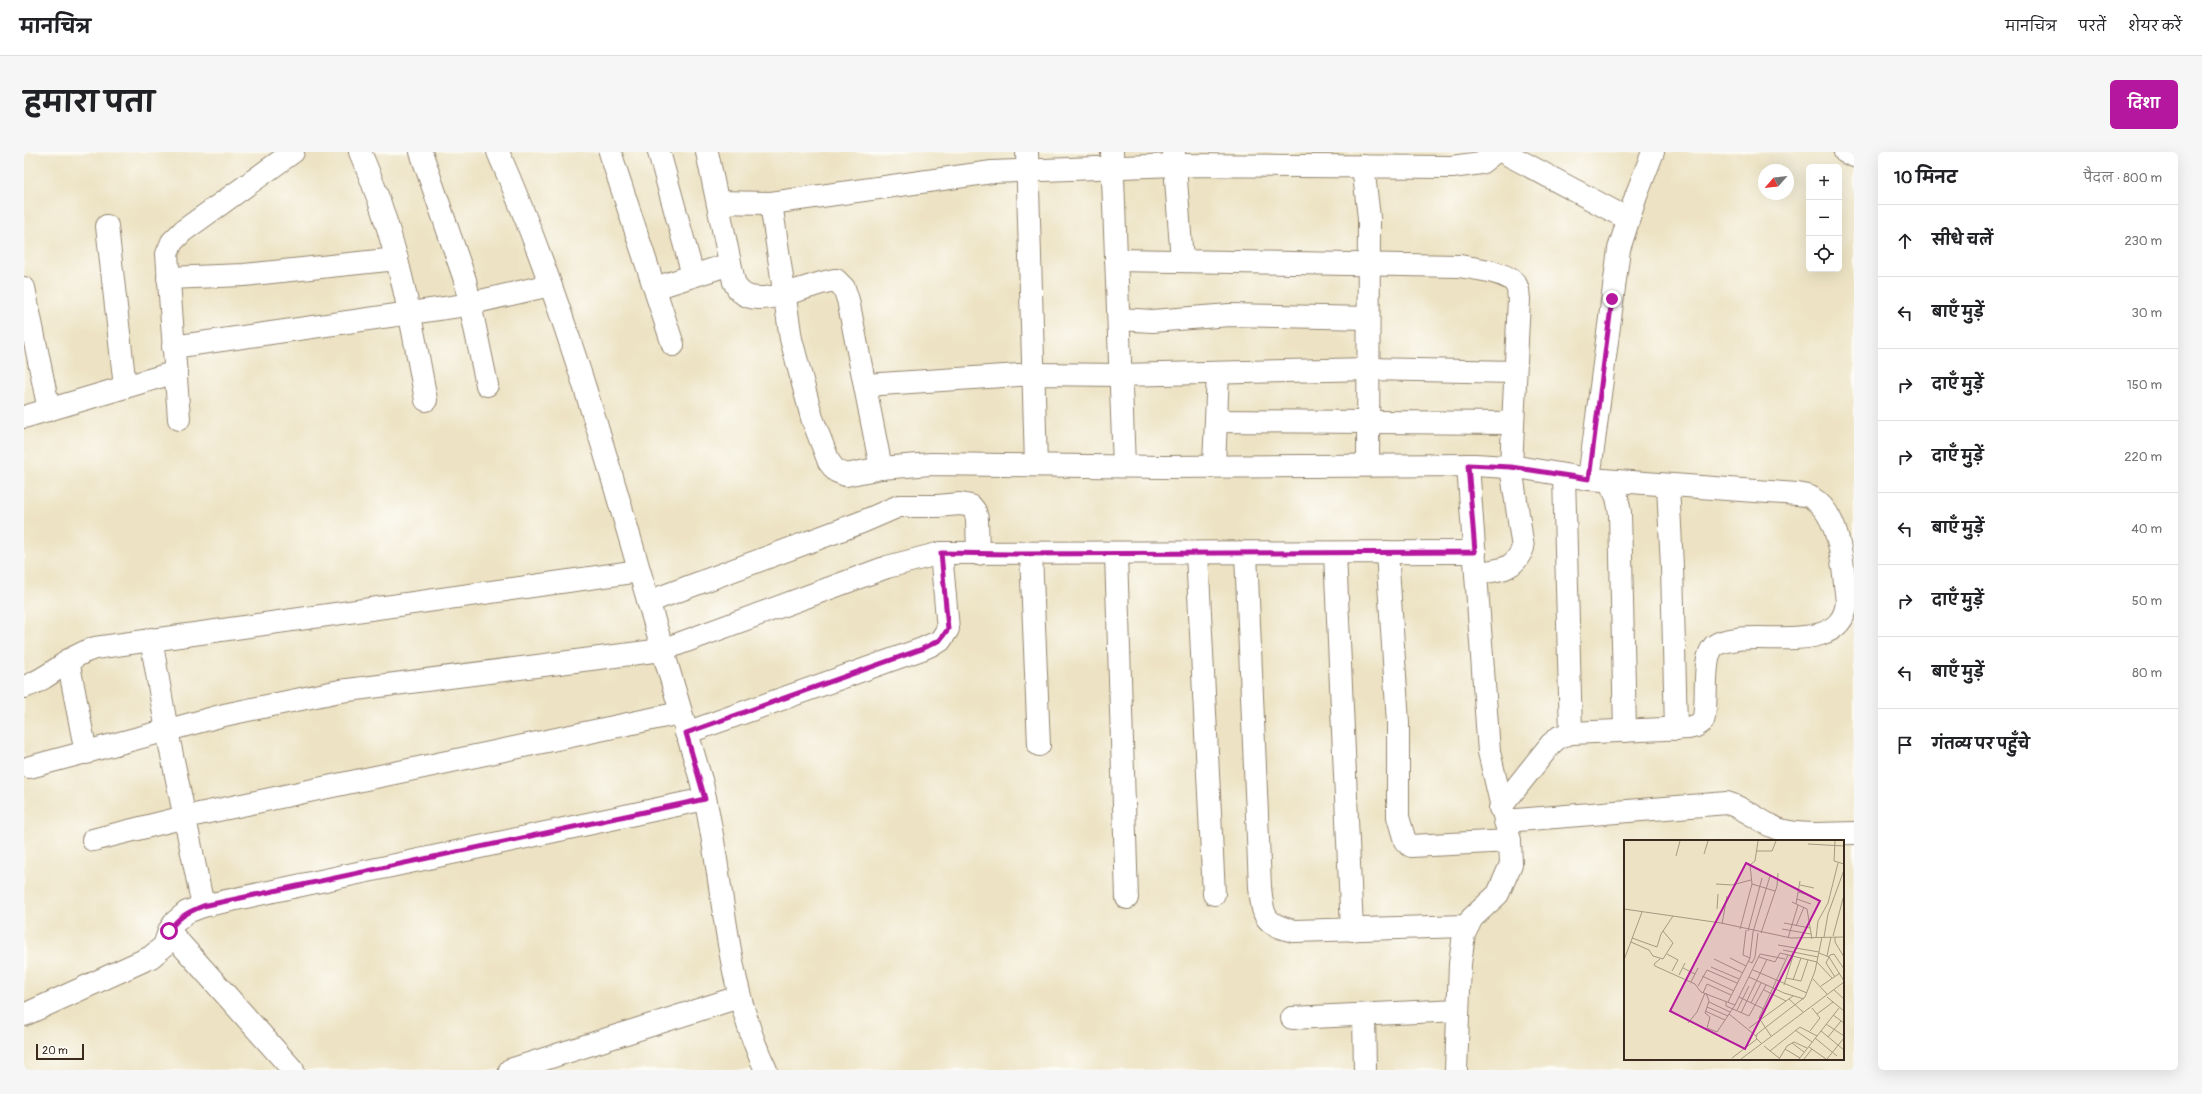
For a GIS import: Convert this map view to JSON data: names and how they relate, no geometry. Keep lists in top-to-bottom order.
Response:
{
  "scale_bar": "20 m",
  "north": "bottom left",
  "page": {
    "header": "मानचित्र",
    "nav": ["मानचित्र", "परतें", "शेयर करें"],
    "title": "हमारा पता",
    "buttons": "दिशा",
    "heading": ["10 मिनट", "पैदल · 800 m"],
    "map_buttons": ["+", "−"],
    "list": [
      ["सीधे चलें", "230 m"],
      ["बाएँ मुड़ें", "30 m"],
      ["दाएँ मुड़ें", "150 m"],
      ["दाएँ मुड़ें", "220 m"],
      ["बाएँ मुड़ें", "40 m"],
      ["दाएँ मुड़ें", "50 m"],
      ["बाएँ मुड़ें", "80 m"],
      "गंतव्य पर पहुँचे"
    ],
    "scale": "20 m"
  }
}
